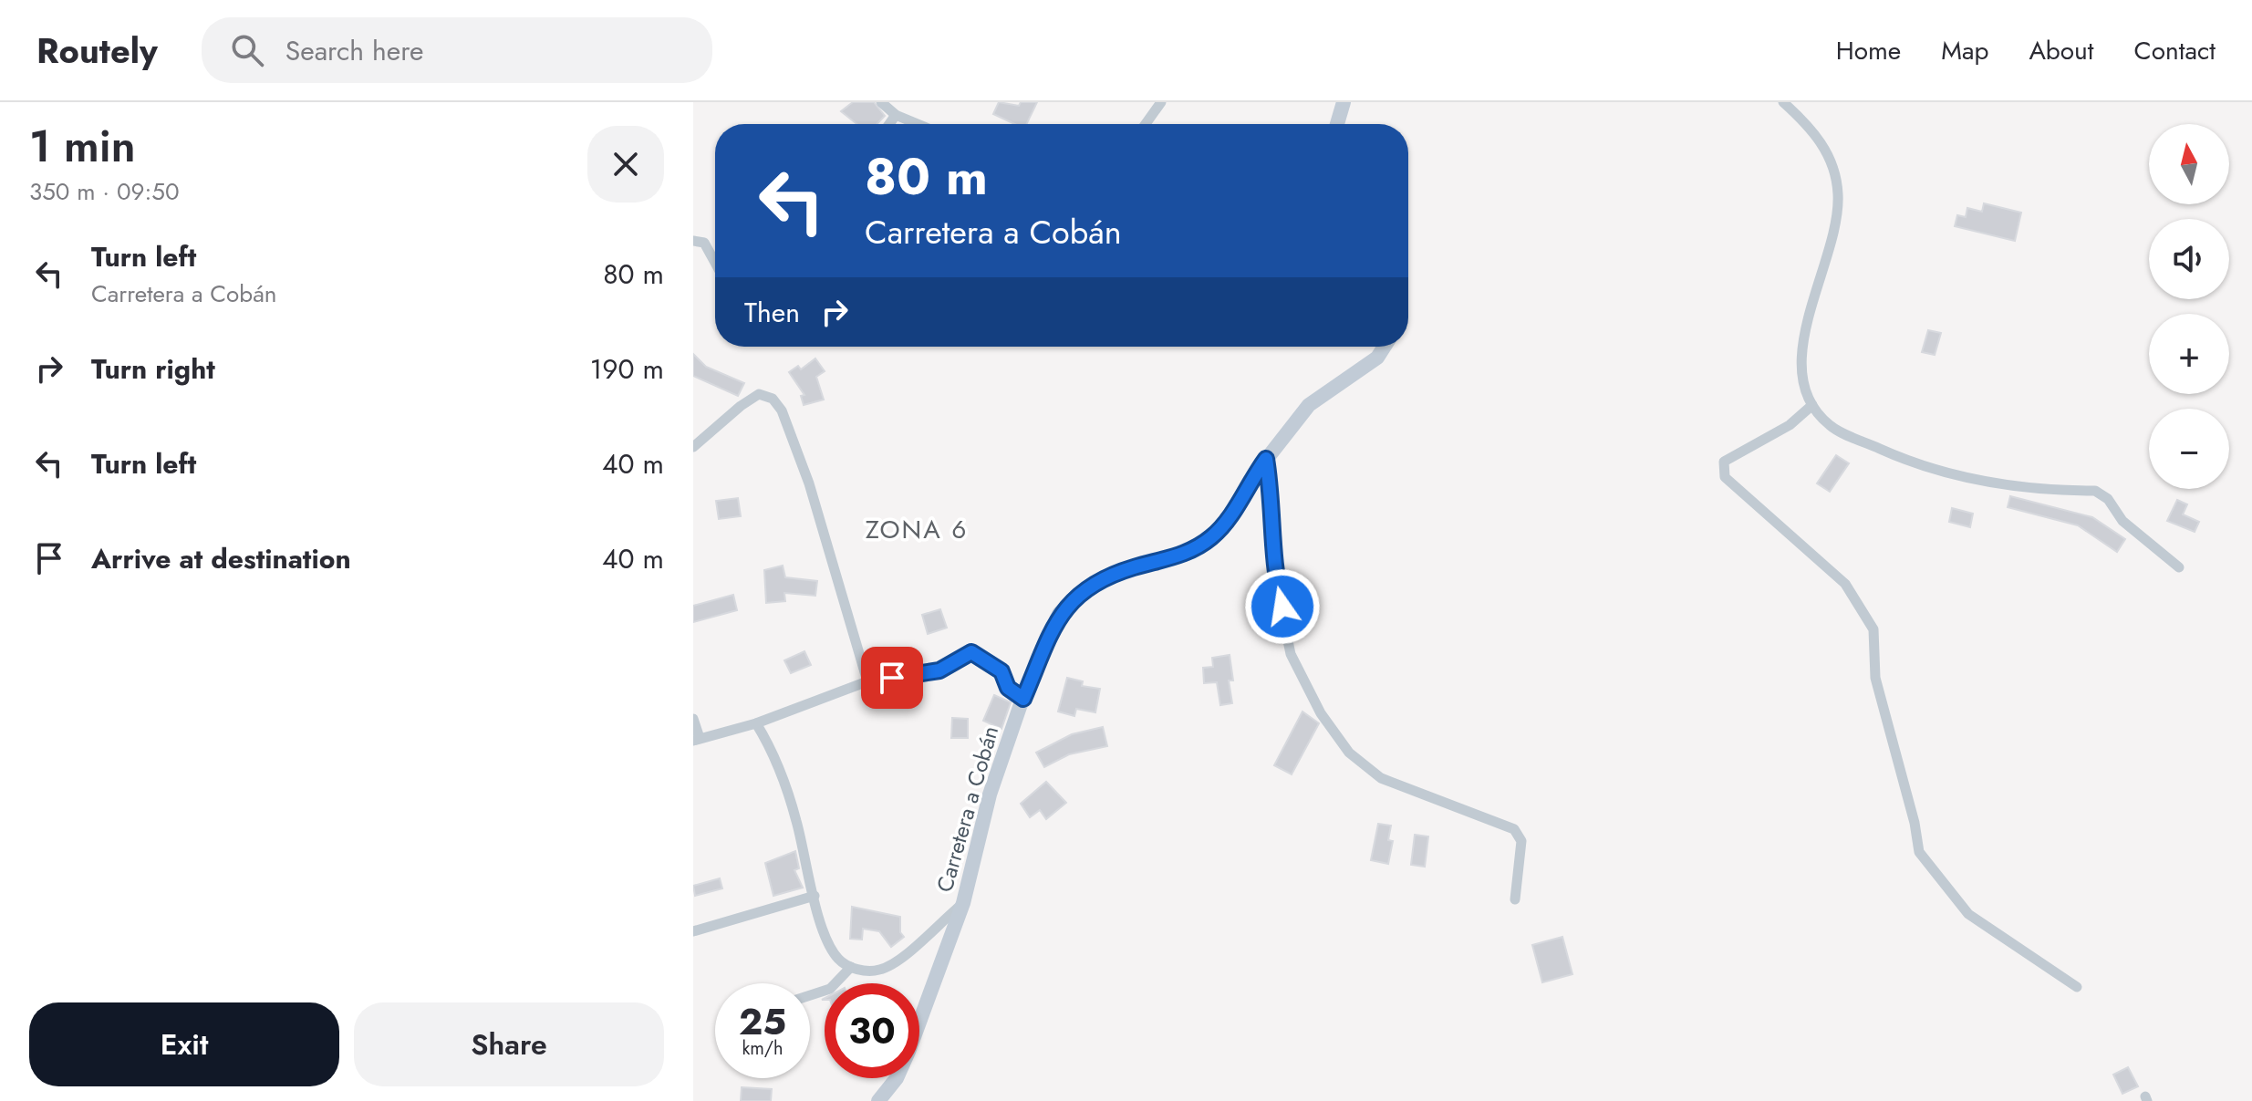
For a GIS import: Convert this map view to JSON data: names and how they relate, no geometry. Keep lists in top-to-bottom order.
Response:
{
  "streets": {
    "street": ["Carretera a Cobán"]
  },
  "districts": ["ZONA 6"],
  "north": "top",
  "page": {
    "header": "Routely",
    "search": "Search here",
    "nav": [
      "Home",
      "Map",
      "About",
      "Contact"
    ],
    "heading": ["1 min", "350 m · 09:50"],
    "map_buttons": ["+", "−"],
    "turn": ["80 m", "Carretera a Cobán"],
    "list": [
      {
        "name": "Turn left",
        "note": "Carretera a Cobán",
        "value": "80 m"
      },
      {
        "name": "Turn right",
        "value": "190 m"
      },
      {
        "name": "Turn left",
        "value": "40 m"
      },
      {
        "name": "Arrive at destination",
        "value": "40 m"
      }
    ],
    "then": "Then",
    "speed": "25 km/h",
    "limit": "30",
    "buttons": ["Exit", "Share"]
  }
}
